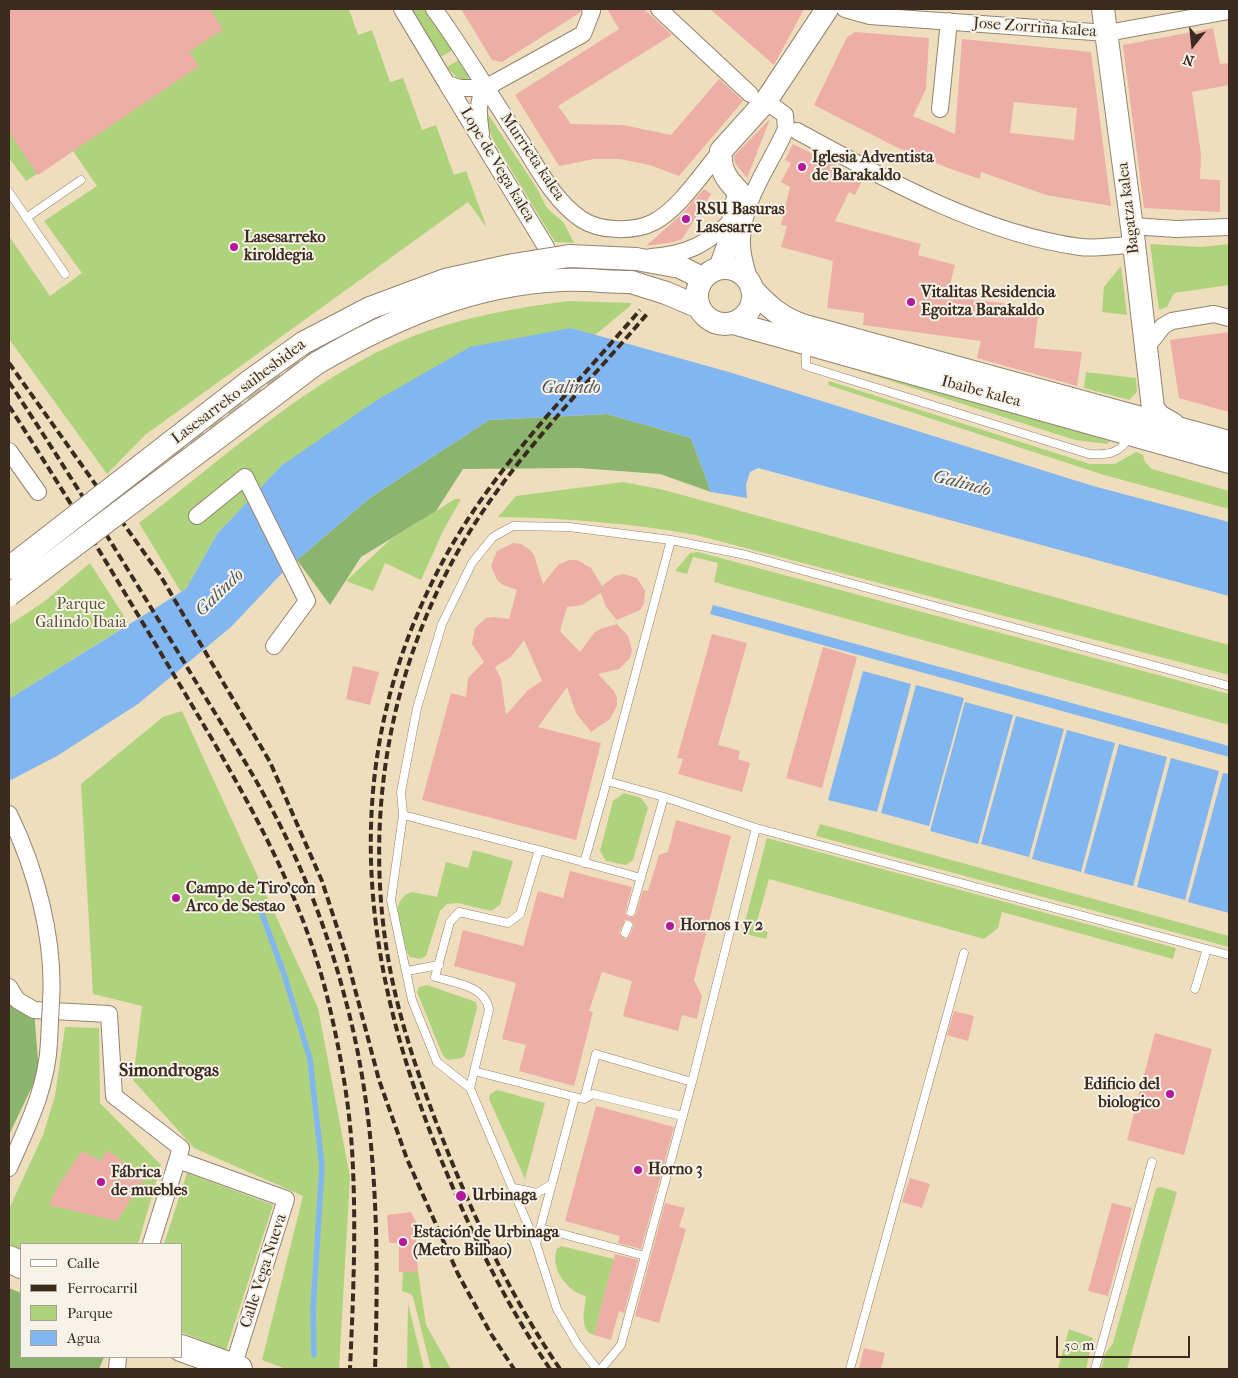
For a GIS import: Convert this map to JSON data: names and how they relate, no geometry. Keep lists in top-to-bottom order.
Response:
{
  "streets": {
    "main road": ["Bagatza kalea", "Lasesarreko saihesbidea", "Ibaibe kalea"],
    "street": [
      "Jose Zorriña kalea",
      "Murrieta kalea",
      "Lope de Vega kalea",
      "Calle Vega Nueva"
    ]
  },
  "crossings": [
    ["Jose Zorriña kalea", "Bagatza kalea"],
    ["Murrieta kalea", "Lope de Vega kalea"],
    ["Bagatza kalea", "Ibaibe kalea"],
    ["Lasesarreko saihesbidea", "Ibaibe kalea"]
  ],
  "districts": ["Simondrogas"],
  "water": ["Galindo"],
  "parks": ["Parque Galindo Ibaia"],
  "places": [
    "Iglesia Adventista de Barakaldo",
    "RSU Basuras Lasesarre",
    "Lasesarreko kiroldegia",
    "Vitalitas Residencia Egoitza Barakaldo",
    "Campo de Tiro con Arco de Sestao",
    "Hornos 1 y 2",
    "Edificio del biologico",
    "Horno 3",
    "Fábrica de muebles",
    "Urbinaga",
    "Estación de Urbinaga (Metro Bilbao)"
  ],
  "legend": [
    "Calle",
    "Ferrocarril",
    "Parque",
    "Agua"
  ],
  "scale_bar": "50 m",
  "north": "bottom"
}
